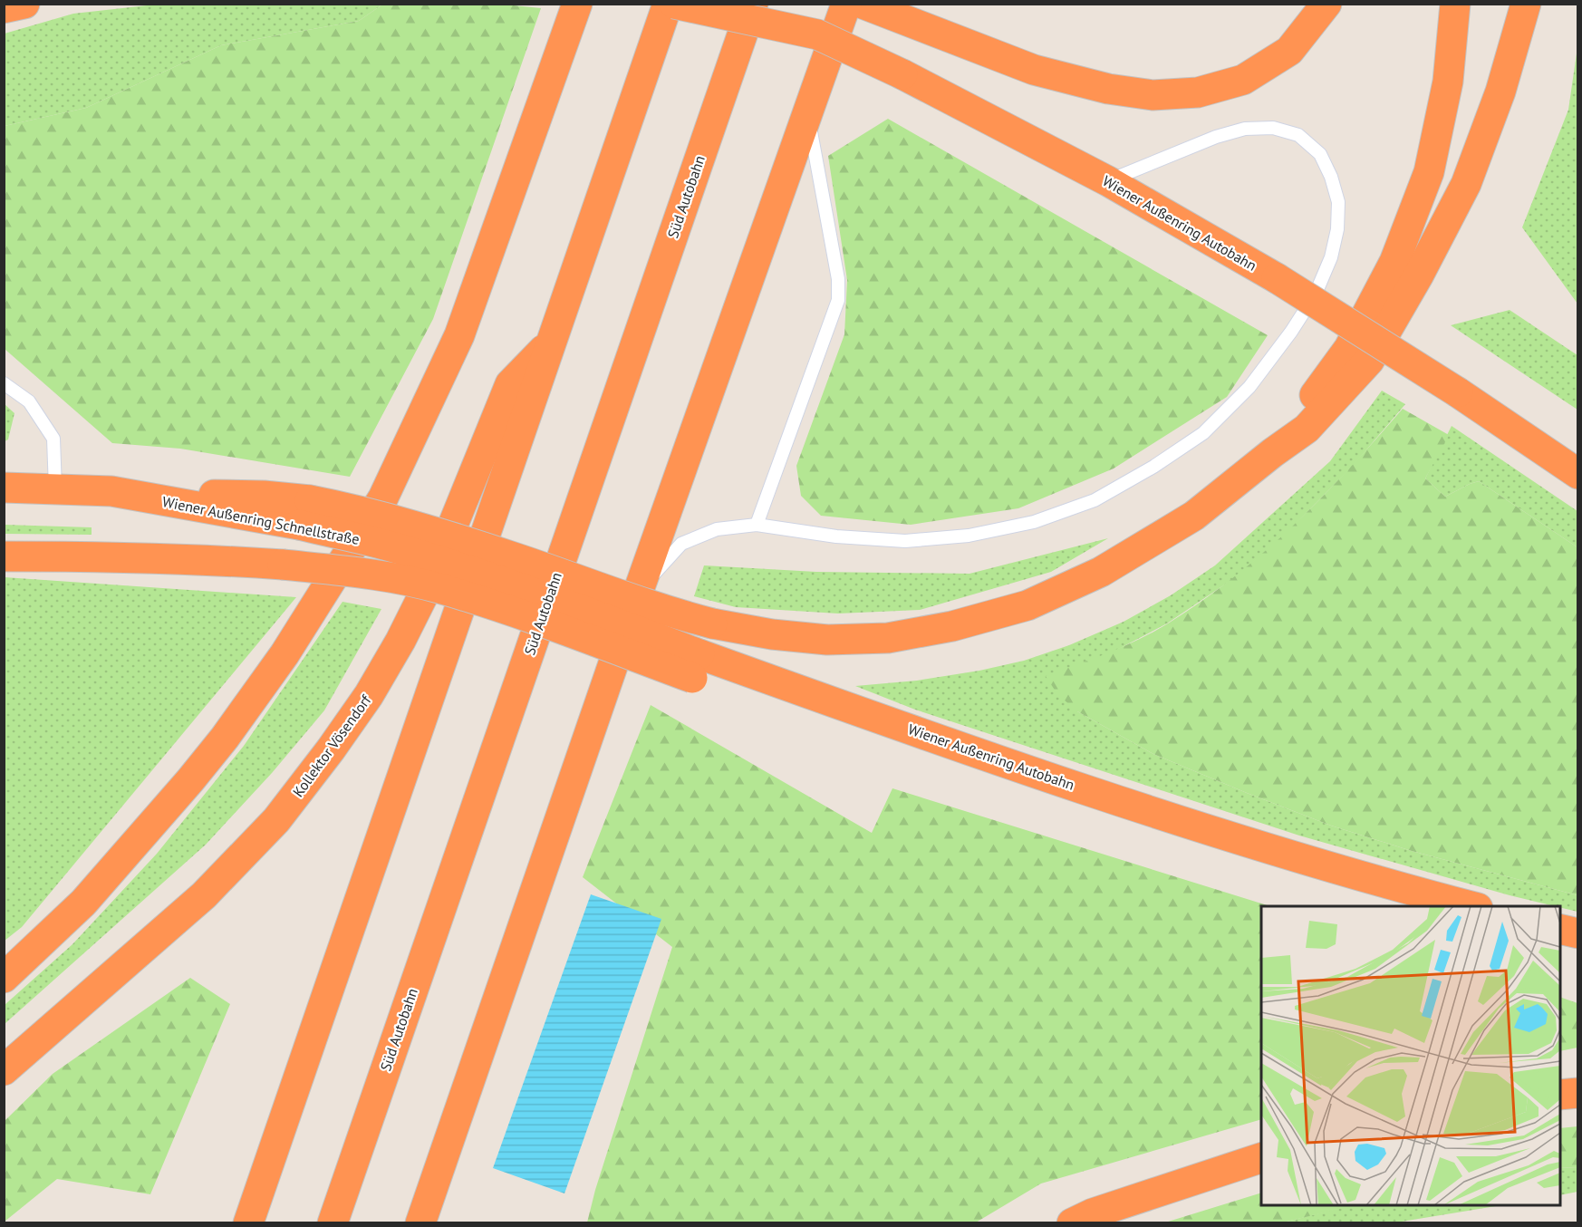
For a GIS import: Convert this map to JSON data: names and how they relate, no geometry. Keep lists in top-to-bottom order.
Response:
{
  "streets": {
    "highway": [
      "Süd Autobahn",
      "Wiener Außenring Autobahn",
      "Wiener Außenring Schnellstraße",
      "Kollektor Vösendorf"
    ]
  },
  "crossings": [
    ["Wiener Außenring Autobahn", "Wiener Außenring Schnellstraße"]
  ]
}
